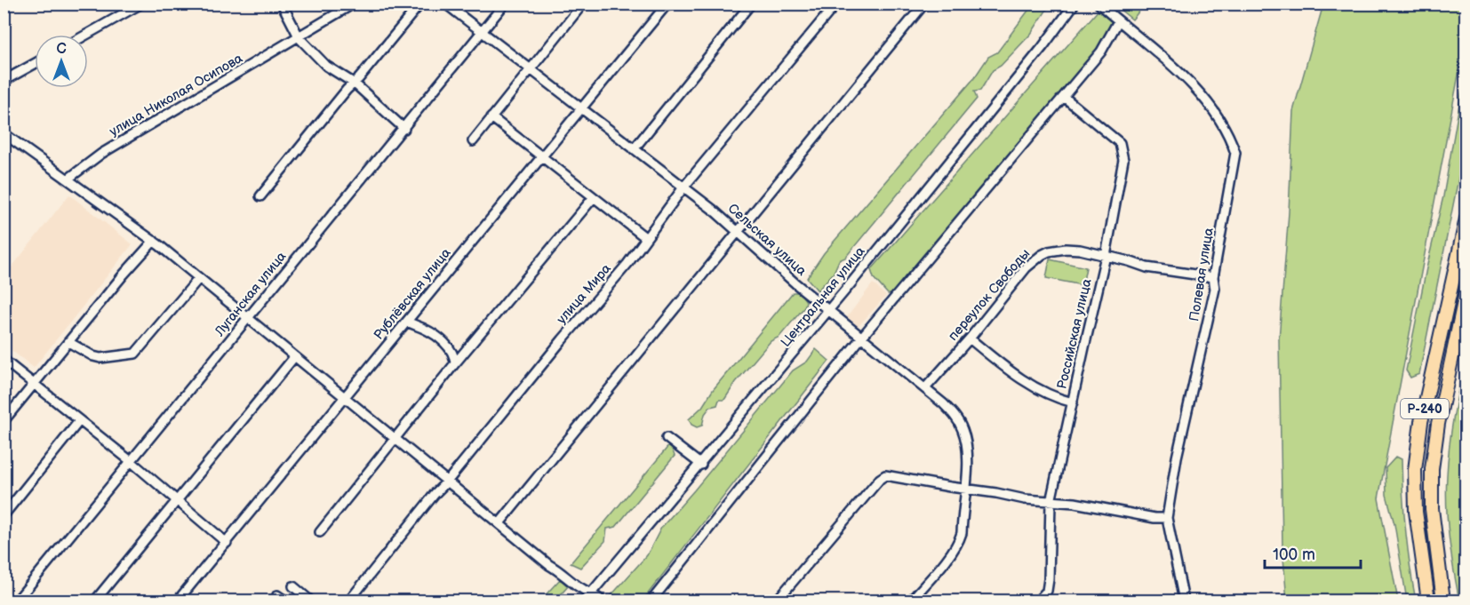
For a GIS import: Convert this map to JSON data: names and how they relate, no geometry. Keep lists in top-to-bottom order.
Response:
{
  "streets": {
    "highway": ["Р-240"],
    "street": [
      "улица Николая Осипова",
      "Сельская улица",
      "Полевая улица",
      "Луганская улица",
      "Рублёвская улица",
      "улица Мира",
      "переулок Свободы",
      "Центральная улица",
      "Российская улица"
    ]
  },
  "crossings": [
    ["Сельская улица", "Луганская улица"],
    ["Сельская улица", "Рублёвская улица"],
    ["Сельская улица", "улица Мира"],
    ["Сельская улица", "переулок Свободы"],
    ["Сельская улица", "Центральная улица"],
    ["Полевая улица", "переулок Свободы"],
    ["переулок Свободы", "Российская улица"]
  ],
  "scale_bar": "100 m",
  "north": "top"
}
